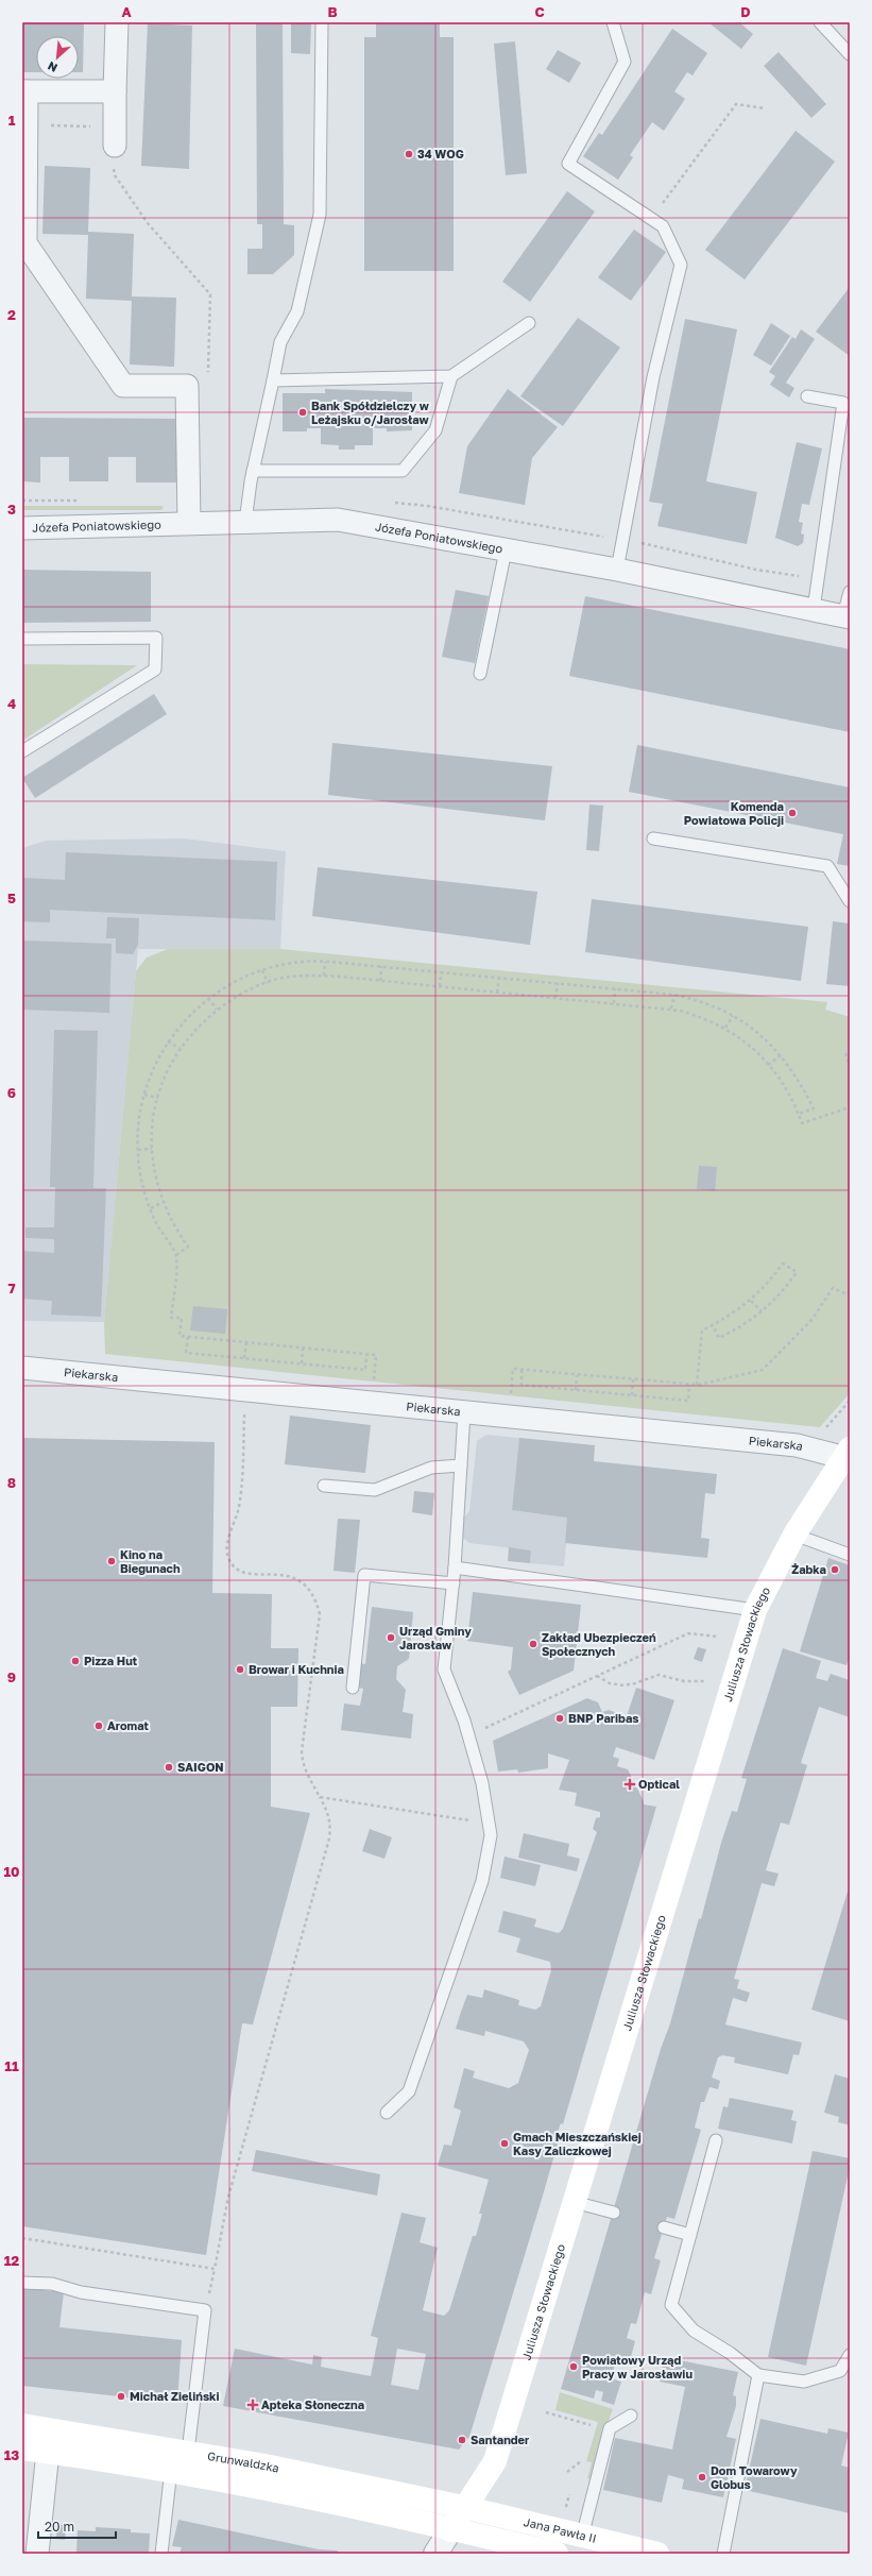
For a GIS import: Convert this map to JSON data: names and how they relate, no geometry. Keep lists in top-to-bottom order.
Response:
{
  "streets": {
    "main road": ["Juliusza Słowackiego", "Grunwaldzka", "Jana Pawła II"],
    "street": ["Józefa Poniatowskiego", "Piekarska"]
  },
  "crossings": [
    ["Piekarska", "Juliusza Słowackiego"],
    ["Juliusza Słowackiego", "Grunwaldzka"],
    ["Juliusza Słowackiego", "Jana Pawła II"],
    ["Grunwaldzka", "Jana Pawła II"]
  ],
  "places": {
    "other": [
      "34 WOG",
      "Bank Spółdzielczy w Leżajsku o/Jarosław",
      "Komenda Powiatowa Policji",
      "Kino na Biegunach",
      "Żabka",
      "Urząd Gminy Jarosław",
      "Zakład Ubezpieczeń Społecznych",
      "Pizza Hut",
      "Browar i Kuchnia",
      "BNP Paribas",
      "Aromat",
      "SAIGON",
      "Gmach Mieszczańskiej Kasy Zaliczkowej",
      "Powiatowy Urząd Pracy w Jarosławiu",
      "Michał Zieliński",
      "Santander",
      "Dom Towarowy Globus"
    ],
    "health": ["Optical", "Apteka Słoneczna"]
  },
  "scale_bar": "20 m",
  "north": "bottom left",
  "grid": {
    "columns": [
      "A",
      "B",
      "C",
      "D"
    ],
    "rows": [
      "1",
      "2",
      "3",
      "4",
      "5",
      "6",
      "7",
      "8",
      "9",
      "10",
      "11",
      "12",
      "13"
    ]
  }
}
